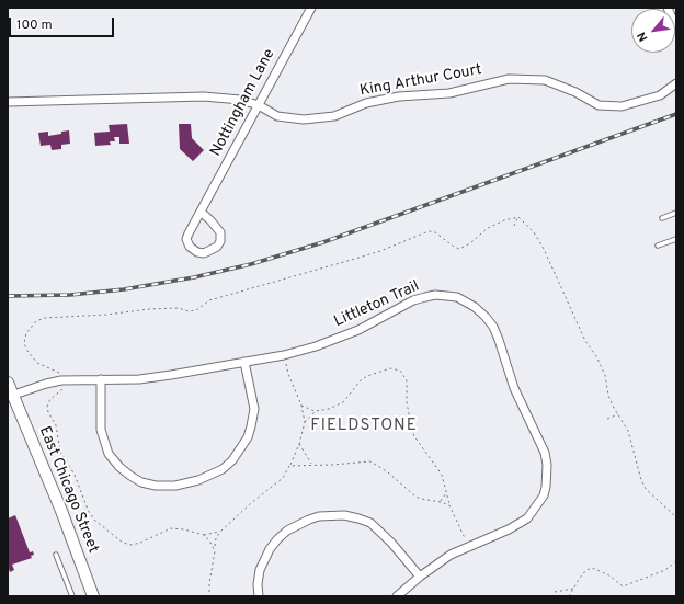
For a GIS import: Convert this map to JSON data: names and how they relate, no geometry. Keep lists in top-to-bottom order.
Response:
{
  "streets": {
    "main road": ["East Chicago Street"],
    "street": ["King Arthur Court", "Nottingham Lane", "Littleton Trail"]
  },
  "crossings": [
    ["King Arthur Court", "Nottingham Lane"],
    ["Littleton Trail", "East Chicago Street"]
  ],
  "districts": ["FIELDSTONE"],
  "scale_bar": "100 m",
  "north": "bottom left"
}
